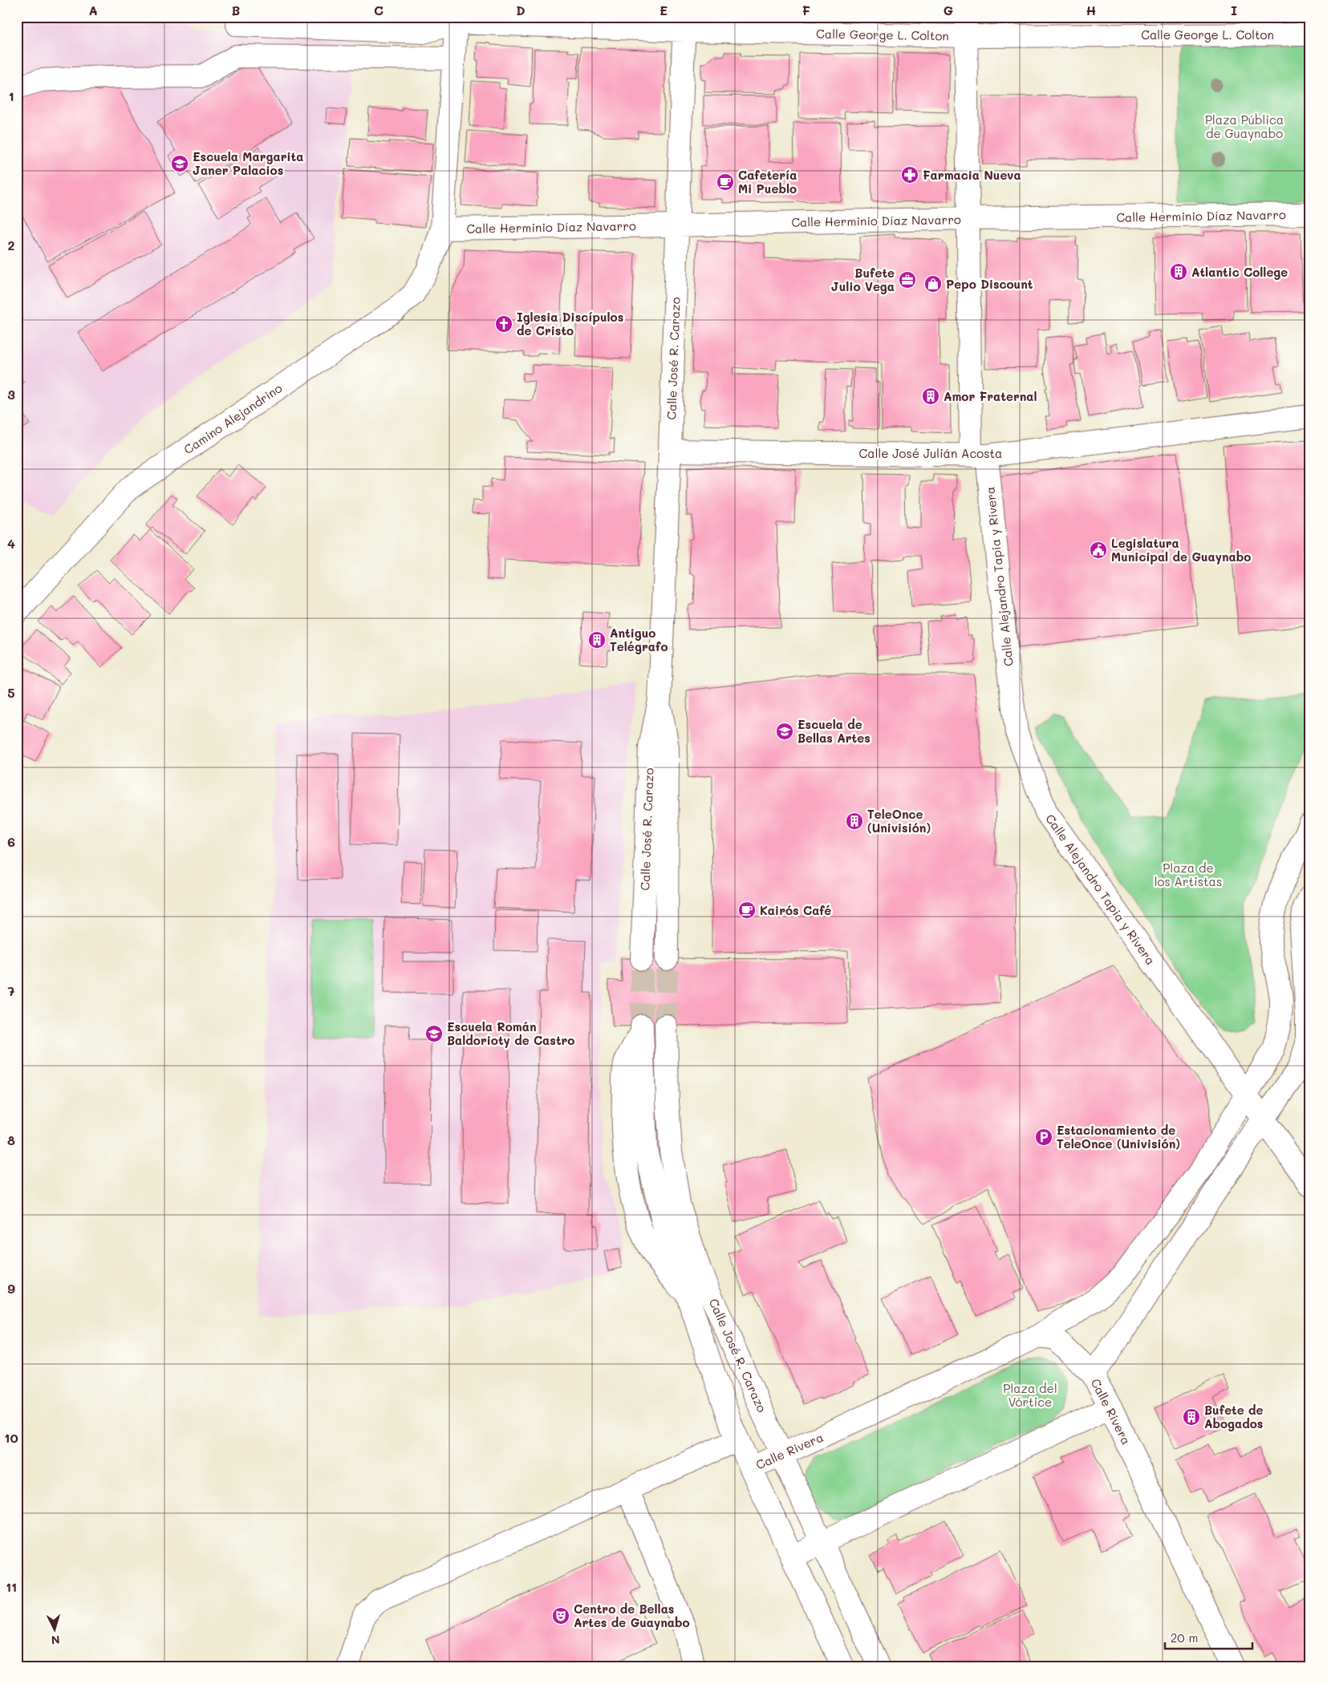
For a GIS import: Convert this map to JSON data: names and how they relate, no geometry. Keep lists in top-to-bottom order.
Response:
{
  "streets": {
    "street": [
      "Calle George L. Colton",
      "Calle Herminio Díaz Navarro",
      "Calle José R. Carazo",
      "Camino Alejandrino",
      "Calle José Julián Acosta",
      "Calle Alejandro Tapia y Rivera",
      "Calle Rivera"
    ]
  },
  "crossings": [
    ["Calle George L. Colton", "Calle José R. Carazo"],
    ["Calle George L. Colton", "Camino Alejandrino"],
    ["Calle George L. Colton", "Calle Alejandro Tapia y Rivera"],
    ["Calle Herminio Díaz Navarro", "Calle José R. Carazo"],
    ["Calle Herminio Díaz Navarro", "Camino Alejandrino"],
    ["Calle Herminio Díaz Navarro", "Calle Alejandro Tapia y Rivera"],
    ["Calle José R. Carazo", "Calle José Julián Acosta"],
    ["Calle José R. Carazo", "Calle Rivera"],
    ["Calle José Julián Acosta", "Calle Alejandro Tapia y Rivera"]
  ],
  "parks": ["Plaza Pública de Guaynabo", "Plaza de los Artistas", "Plaza del Vórtice"],
  "places": {
    "school or university": ["Escuela Margarita Janer Palacios", "Escuela de Bellas Artes", "Escuela Román Baldorioty de Castro"],
    "pharmacy": ["Farmacia Nueva"],
    "cafe": ["Cafetería Mi Pueblo", "Kairós Café"],
    "building": [
      "Atlantic College",
      "Amor Fraternal",
      "Antiguo Telégrafo",
      "TeleOnce (Univisión)",
      "Bufete de Abogados"
    ],
    "office": ["Bufete Julio Vega"],
    "shop": ["Pepo Discount"],
    "church": ["Iglesia Discípulos de Cristo"],
    "public building": ["Legislatura Municipal de Guaynabo"],
    "parking": ["Estacionamiento de TeleOnce (Univisión)"],
    "theatre": ["Centro de Bellas Artes de Guaynabo"]
  },
  "scale_bar": "20 m",
  "north": "bottom",
  "grid": {
    "columns": [
      "A",
      "B",
      "C",
      "D",
      "E",
      "F",
      "G",
      "H",
      "I"
    ],
    "rows": [
      "1",
      "2",
      "3",
      "4",
      "5",
      "6",
      "7",
      "8",
      "9",
      "10",
      "11"
    ]
  }
}
